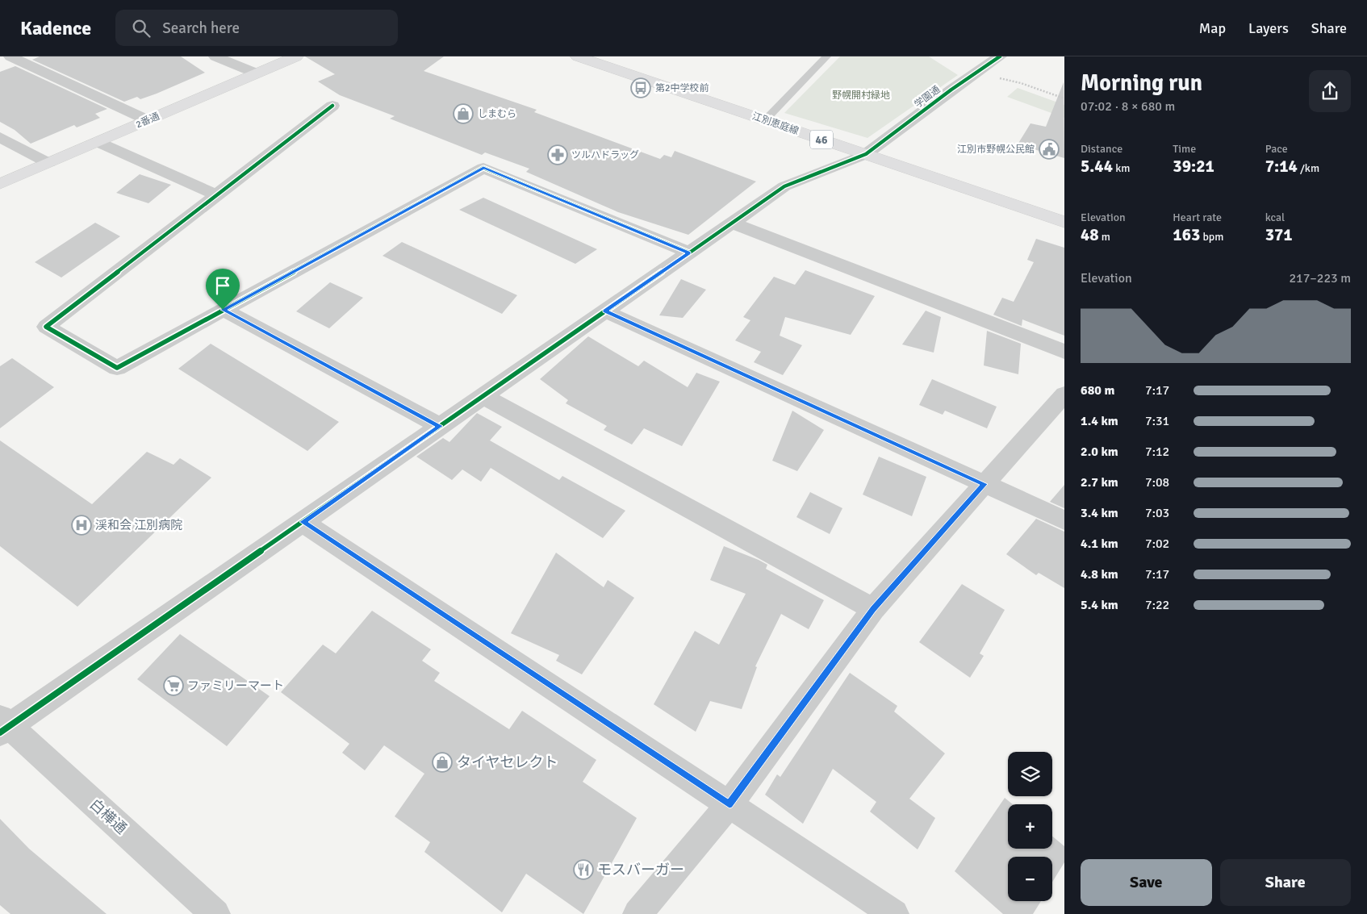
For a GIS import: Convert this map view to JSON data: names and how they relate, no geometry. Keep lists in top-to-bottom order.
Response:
{
  "streets": {
    "main road": ["2番通", "江別恵庭線", "46"],
    "street": ["学園通", "白樺通"]
  },
  "crossings": [
    ["学園通", "江別恵庭線"],
    ["学園通", "白樺通"]
  ],
  "parks": ["野幌開村緑地"],
  "places": {
    "bus stop": ["第2中学校前"],
    "shop": ["しまむら", "タイヤセレクト"],
    "public building": ["江別市野幌公民館"],
    "pharmacy": ["ツルハドラッグ"],
    "hospital": ["渓和会 江別病院"],
    "supermarket": ["ファミリーマート"],
    "restaurant": ["モスバーガー"]
  },
  "page": {
    "header": "Kadence",
    "search": "Search here",
    "nav": ["Map", "Layers", "Share"],
    "heading": ["Morning run", "07:02 · 8 × 680 m"],
    "stats": [
      ["Distance", "5.44 km"],
      ["Time", "39:21"],
      ["Pace", "7:14 /km"],
      ["Elevation", "48 m"],
      ["Heart rate", "163 bpm"],
      ["kcal", "371"]
    ],
    "chart": ["Elevation", "217–223 m"],
    "list": [
      {
        "name": "680 m",
        "note": "7:17"
      },
      {
        "name": "1.4 km",
        "note": "7:31"
      },
      {
        "name": "2.0 km",
        "note": "7:12"
      },
      {
        "name": "2.7 km",
        "note": "7:08"
      },
      {
        "name": "3.4 km",
        "note": "7:03"
      },
      {
        "name": "4.1 km",
        "note": "7:02"
      },
      {
        "name": "4.8 km",
        "note": "7:17"
      },
      {
        "name": "5.4 km",
        "note": "7:22"
      }
    ],
    "map_buttons": ["+", "−"],
    "buttons": ["Save", "Share"]
  }
}
